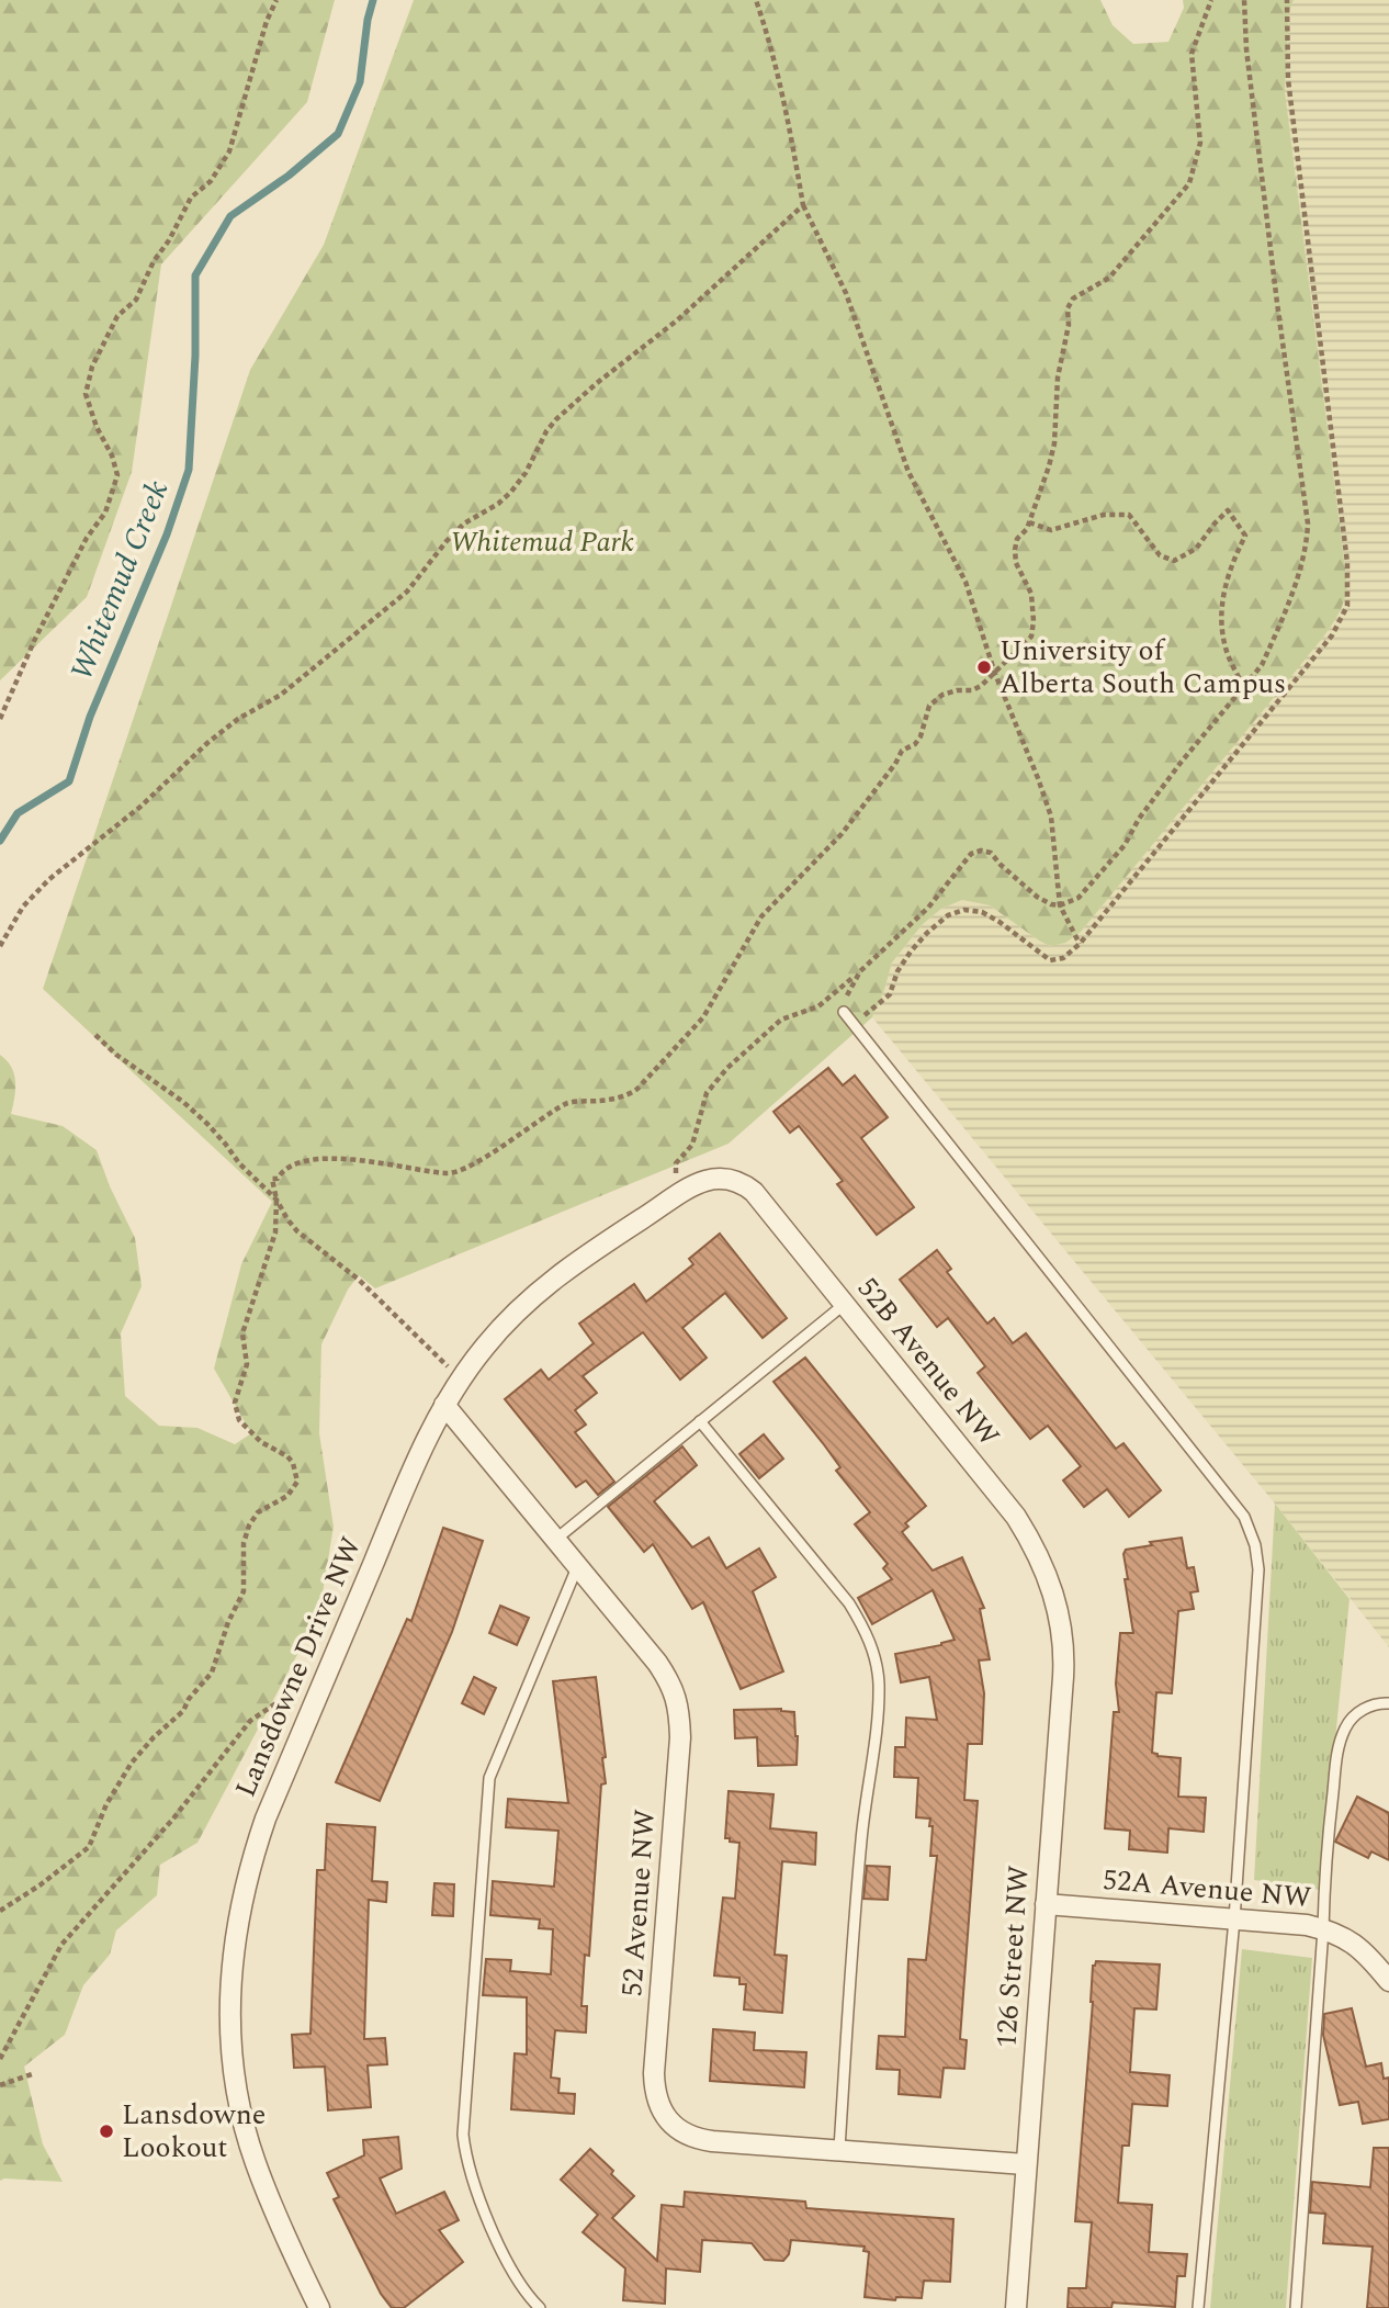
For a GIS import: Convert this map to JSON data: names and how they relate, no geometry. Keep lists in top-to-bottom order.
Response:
{
  "streets": {
    "street": [
      "52B Avenue NW",
      "Lansdowne Drive NW",
      "52A Avenue NW",
      "52 Avenue NW",
      "126 Street NW"
    ]
  },
  "crossings": [
    ["52B Avenue NW", "Lansdowne Drive NW"],
    ["52B Avenue NW", "126 Street NW"],
    ["Lansdowne Drive NW", "52 Avenue NW"],
    ["52A Avenue NW", "126 Street NW"],
    ["52 Avenue NW", "126 Street NW"]
  ],
  "water": ["Whitemud Creek"],
  "parks": ["Whitemud Park"],
  "places": ["University of Alberta South Campus", "Lansdowne Lookout"]
}
